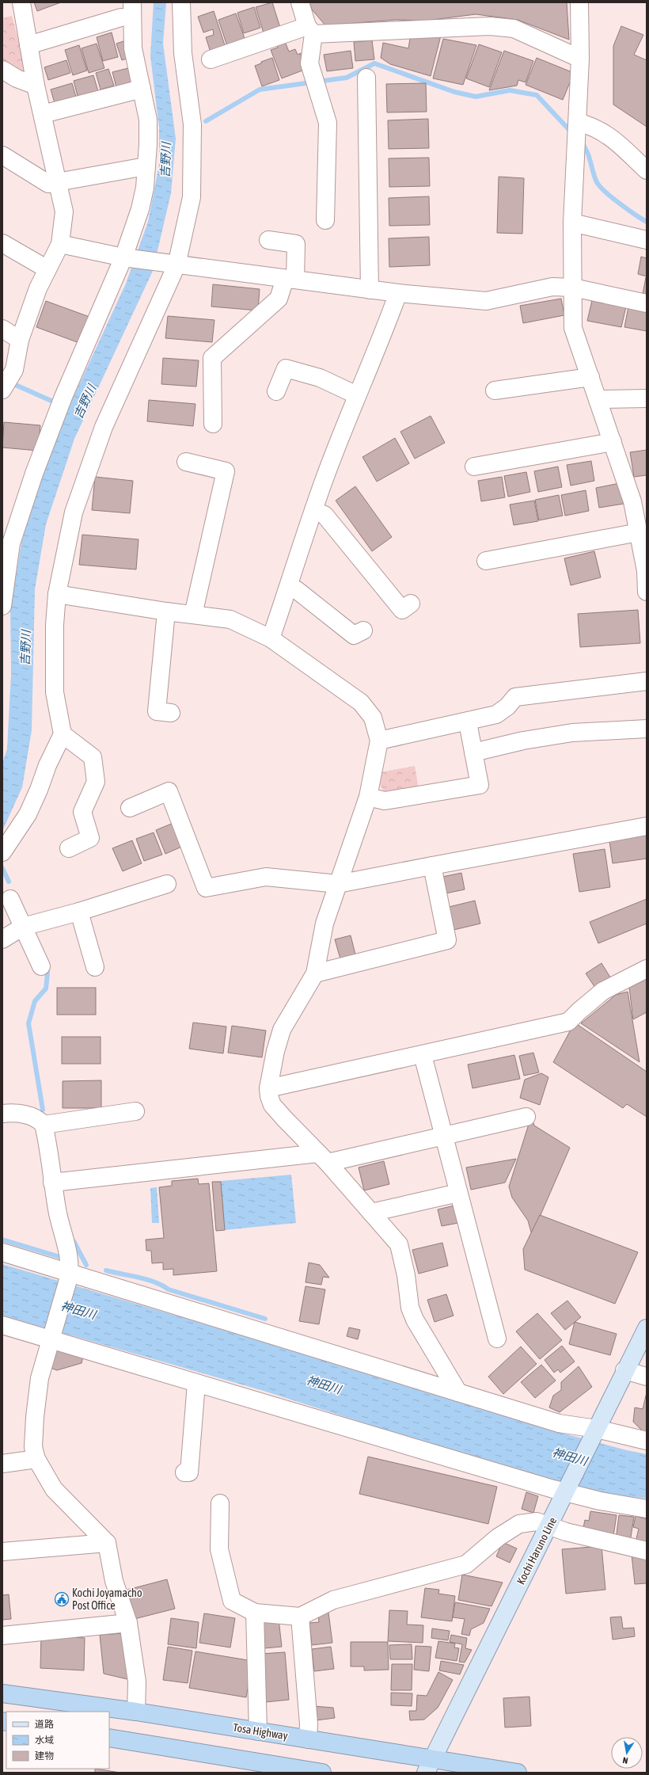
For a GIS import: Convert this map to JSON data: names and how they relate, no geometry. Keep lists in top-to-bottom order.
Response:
{
  "streets": {
    "highway": ["Tosa Highway"],
    "main road": ["Kochi Haruno Line"]
  },
  "crossings": [
    ["Kochi Haruno Line", "Tosa Highway"]
  ],
  "water": ["吉野川", "神田川"],
  "places": {
    "public building": ["Kochi Joyamacho Post Office"]
  },
  "legend": ["道路", "水域", "建物"],
  "north": "bottom"
}
